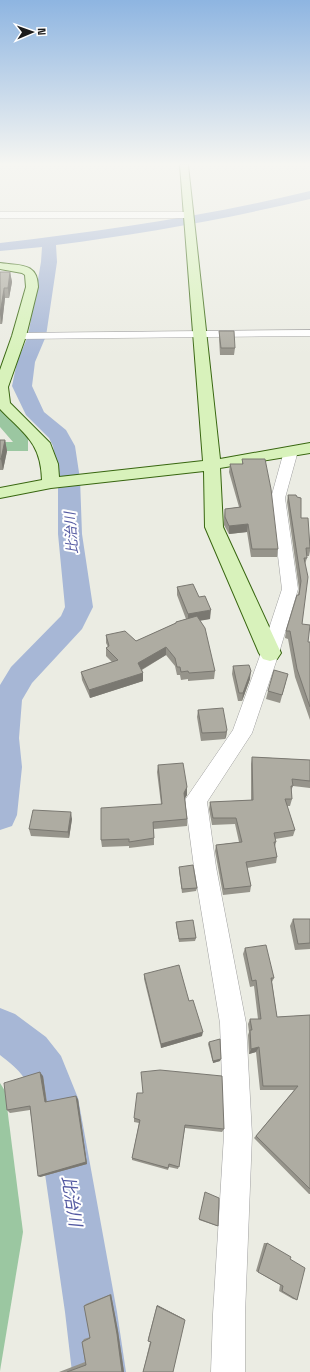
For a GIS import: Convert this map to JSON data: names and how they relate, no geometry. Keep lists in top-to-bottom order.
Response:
{
  "water": ["比治川"],
  "north": "right"
}
